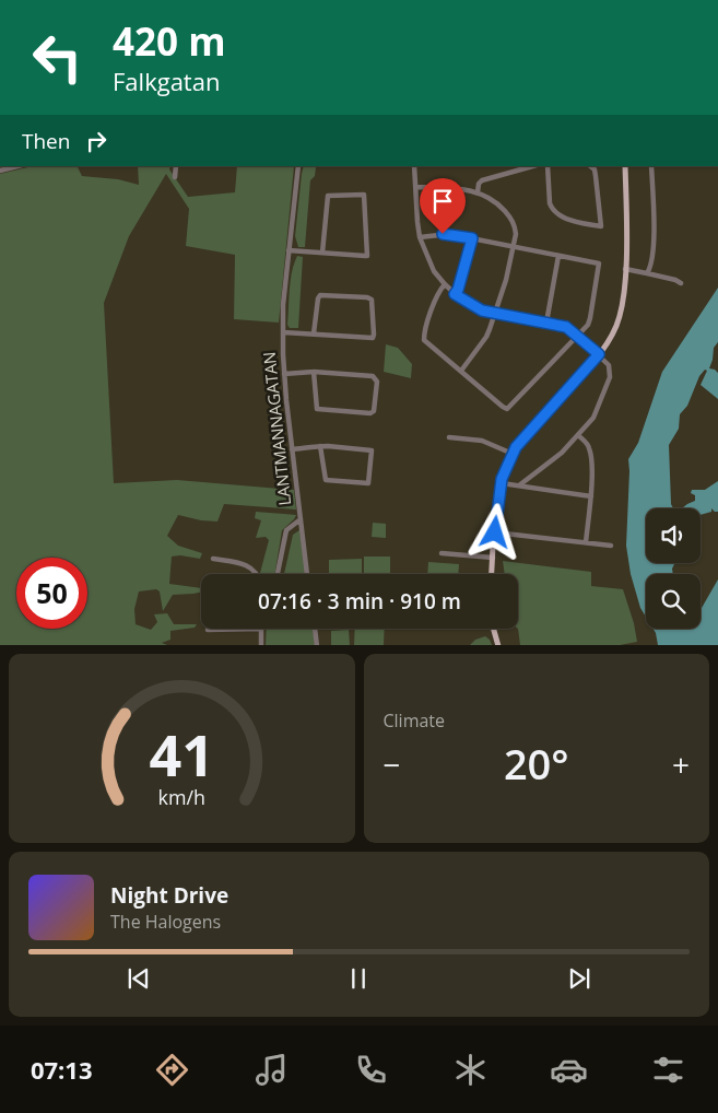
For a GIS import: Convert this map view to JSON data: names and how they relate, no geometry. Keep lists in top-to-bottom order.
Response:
{
  "streets": {
    "street": ["LANTMANNAGATAN"]
  },
  "page": {
    "turn": ["420 m", "Falkgatan"],
    "then": "Then",
    "limit": "50",
    "trip": "07:16 · 3 min · 910 m",
    "tile": "Climate",
    "heat": ["−", "20°", "+"],
    "song": ["Night Drive", "The Halogens"],
    "tabs": "07:13",
    "gauge": ["41", "km/h"]
  }
}
